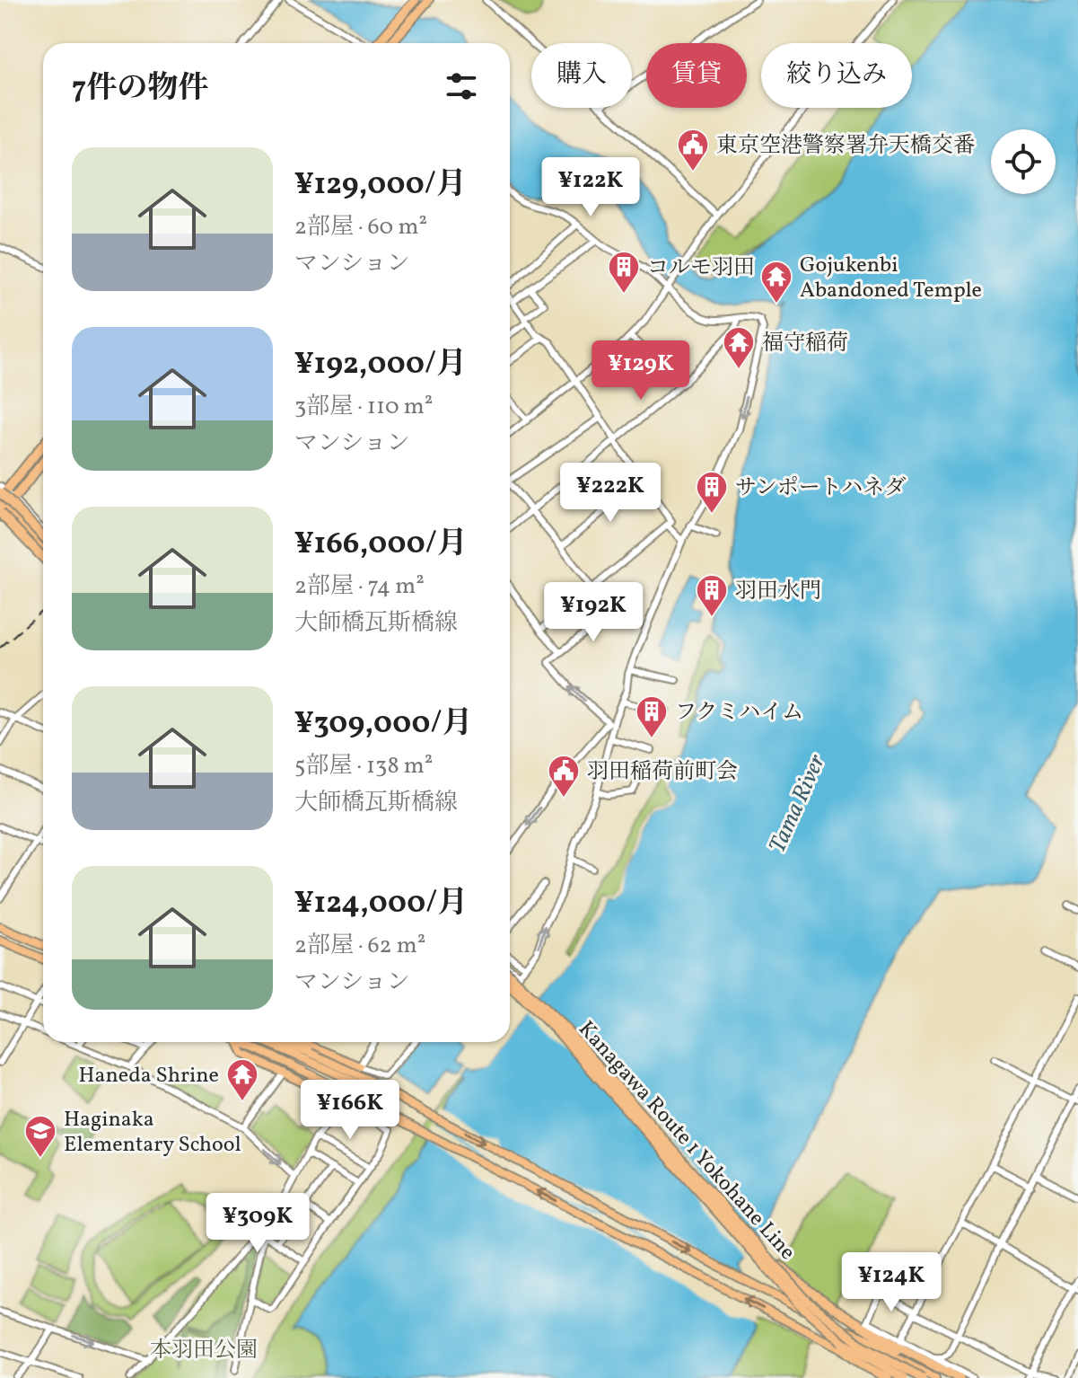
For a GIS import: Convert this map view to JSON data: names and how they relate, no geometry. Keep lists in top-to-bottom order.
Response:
{
  "streets": {
    "highway": ["Kanagawa Route 1 Yokohane Line"]
  },
  "water": ["Tama River"],
  "parks": ["本羽田公園"],
  "places": {
    "public building": ["東京空港警察署弁天橋交番", "羽田稲荷前町会"],
    "building": [
      "コルモ羽田",
      "サンポートハネダ",
      "羽田水門",
      "フクミハイム"
    ],
    "temple": ["Gojukenbi Abandoned Temple", "福守稲荷", "Haneda Shrine"],
    "school or university": ["Haginaka Elementary School"]
  },
  "page": {
    "chip": ["購入", "賃貸", "絞り込み"],
    "heading": "7件の物件",
    "list": [
      {
        "name": "¥129,000/月",
        "note": "2部屋 · 60 m² · マンション"
      },
      {
        "name": "¥192,000/月",
        "note": "3部屋 · 110 m² · マンション"
      },
      {
        "name": "¥166,000/月",
        "note": "2部屋 · 74 m² · 大師橋瓦斯橋線"
      },
      {
        "name": "¥309,000/月",
        "note": "5部屋 · 138 m² · 大師橋瓦斯橋線"
      },
      {
        "name": "¥124,000/月",
        "note": "2部屋 · 62 m² · マンション"
      }
    ],
    "price": [
      "¥122K",
      "¥129K",
      "¥222K",
      "¥192K",
      "¥166K",
      "¥309K",
      "¥124K"
    ]
  }
}
